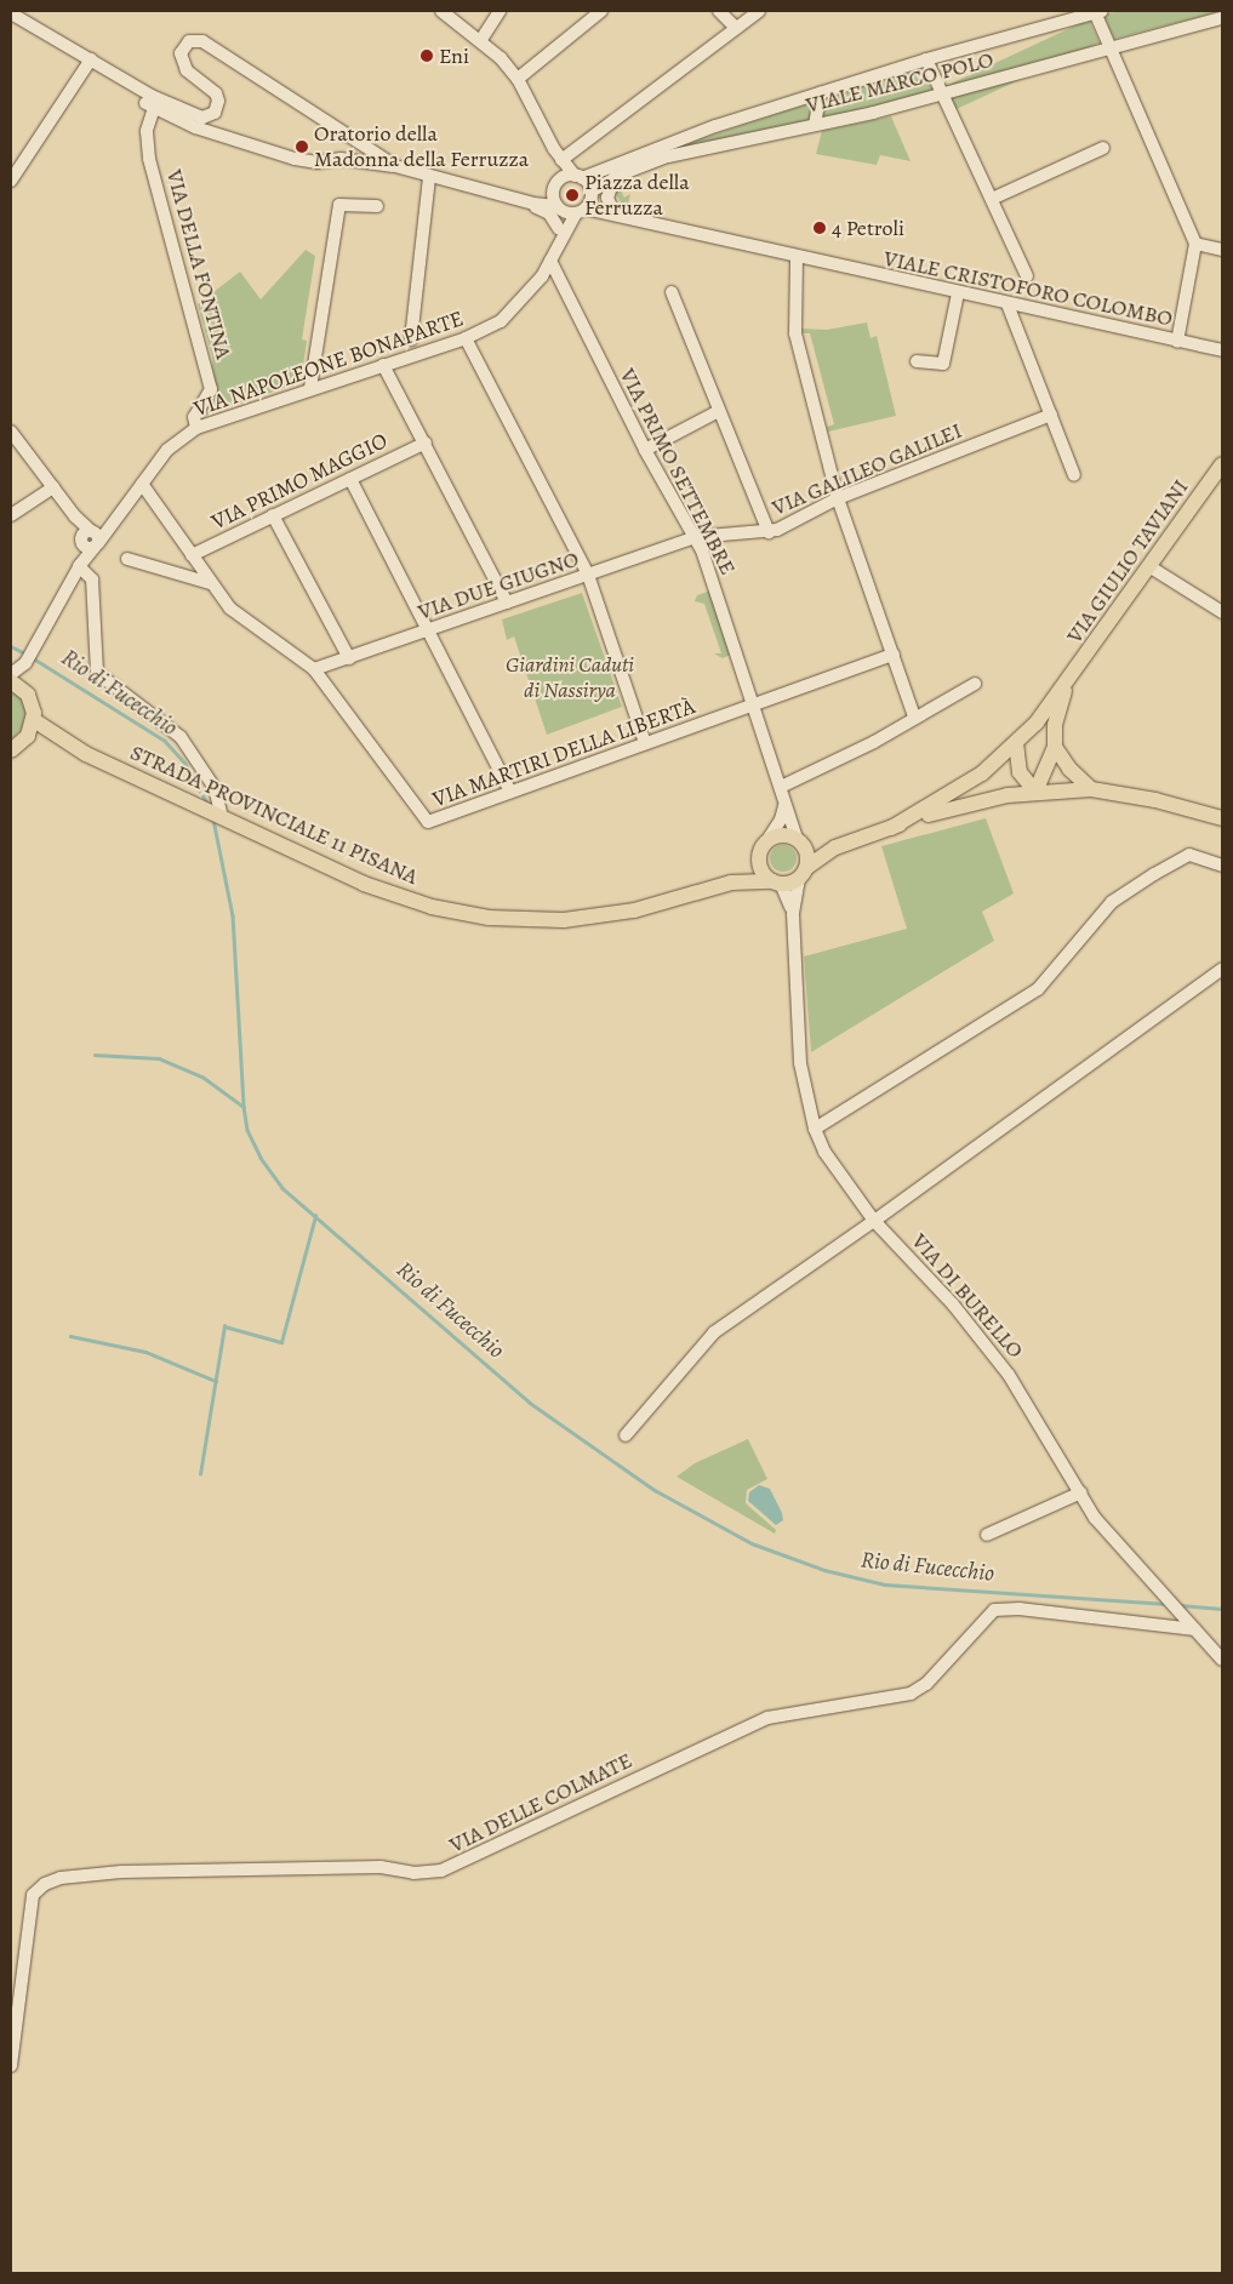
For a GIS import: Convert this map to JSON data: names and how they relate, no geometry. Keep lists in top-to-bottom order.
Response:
{
  "streets": {
    "main road": ["VIA GIULIO TAVIANI", "STRADA PROVINCIALE 11 PISANA"],
    "street": [
      "VIALE MARCO POLO",
      "VIA DELLA FONTINA",
      "VIALE CRISTOFORO COLOMBO",
      "VIA NAPOLEONE BONAPARTE",
      "VIA GALILEO GALILEI",
      "VIA PRIMO SETTEMBRE",
      "VIA PRIMO MAGGIO",
      "VIA DUE GIUGNO",
      "VIA MARTIRI DELLA LIBERTÀ",
      "VIA DI BURELLO",
      "VIA DELLE COLMATE"
    ]
  },
  "crossings": [
    ["VIALE MARCO POLO", "VIALE CRISTOFORO COLOMBO"],
    ["VIALE MARCO POLO", "VIA NAPOLEONE BONAPARTE"],
    ["VIA DELLA FONTINA", "VIA NAPOLEONE BONAPARTE"],
    ["VIALE CRISTOFORO COLOMBO", "VIA NAPOLEONE BONAPARTE"],
    ["VIA NAPOLEONE BONAPARTE", "VIA PRIMO SETTEMBRE"],
    ["VIA GALILEO GALILEI", "VIA PRIMO SETTEMBRE"],
    ["VIA GALILEO GALILEI", "VIA DUE GIUGNO"],
    ["VIA PRIMO SETTEMBRE", "VIA DUE GIUGNO"],
    ["VIA PRIMO SETTEMBRE", "VIA MARTIRI DELLA LIBERTÀ"],
    ["VIA GIULIO TAVIANI", "STRADA PROVINCIALE 11 PISANA"],
    ["VIA DUE GIUGNO", "VIA MARTIRI DELLA LIBERTÀ"],
    ["STRADA PROVINCIALE 11 PISANA", "VIA DI BURELLO"],
    ["VIA DI BURELLO", "VIA DELLE COLMATE"]
  ],
  "water": ["Rio di Fucecchio"],
  "parks": ["Giardini Caduti di Nassirya"],
  "places": [
    "Eni",
    "Oratorio della Madonna della Ferruzza",
    "Piazza della Ferruzza",
    "4 Petroli"
  ]
}
